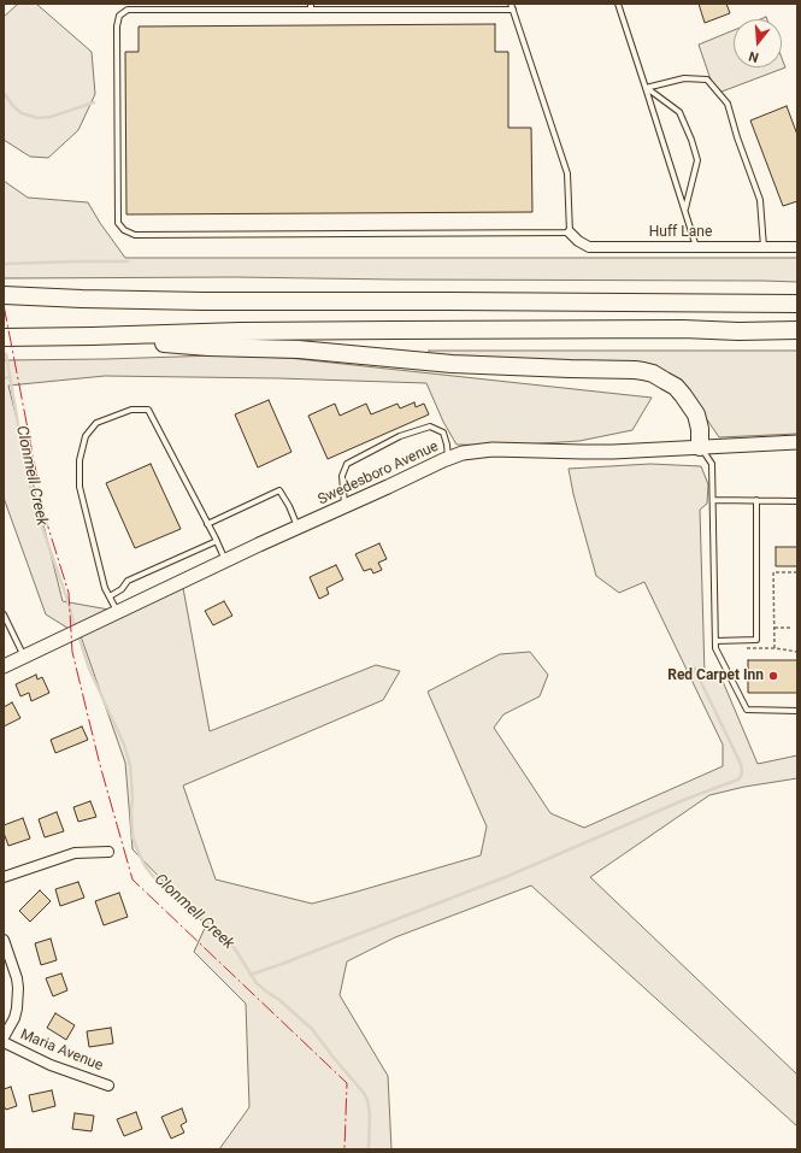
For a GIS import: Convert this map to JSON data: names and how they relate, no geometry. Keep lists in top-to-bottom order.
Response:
{
  "streets": {
    "street": ["Huff Lane", "Swedesboro Avenue", "Maria Avenue"]
  },
  "water": ["Clonmell Creek"],
  "places": ["Red Carpet Inn"],
  "north": "bottom"
}
